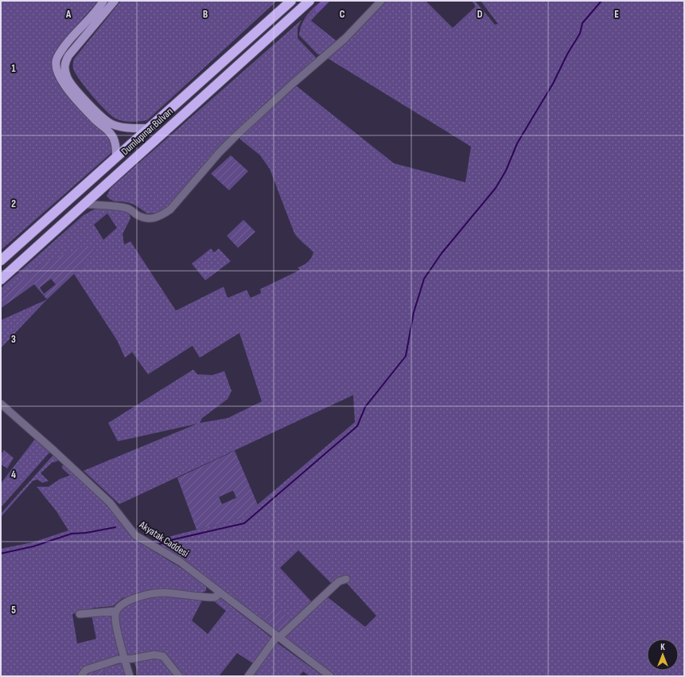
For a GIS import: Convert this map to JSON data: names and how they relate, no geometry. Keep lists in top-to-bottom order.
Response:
{
  "streets": {
    "highway": ["Dumlupınar Bulvarı"],
    "street": ["Akyatak Caddesi"]
  },
  "north": "top",
  "grid": {
    "columns": [
      "A",
      "B",
      "C",
      "D",
      "E"
    ],
    "rows": [
      "1",
      "2",
      "3",
      "4",
      "5"
    ]
  }
}
